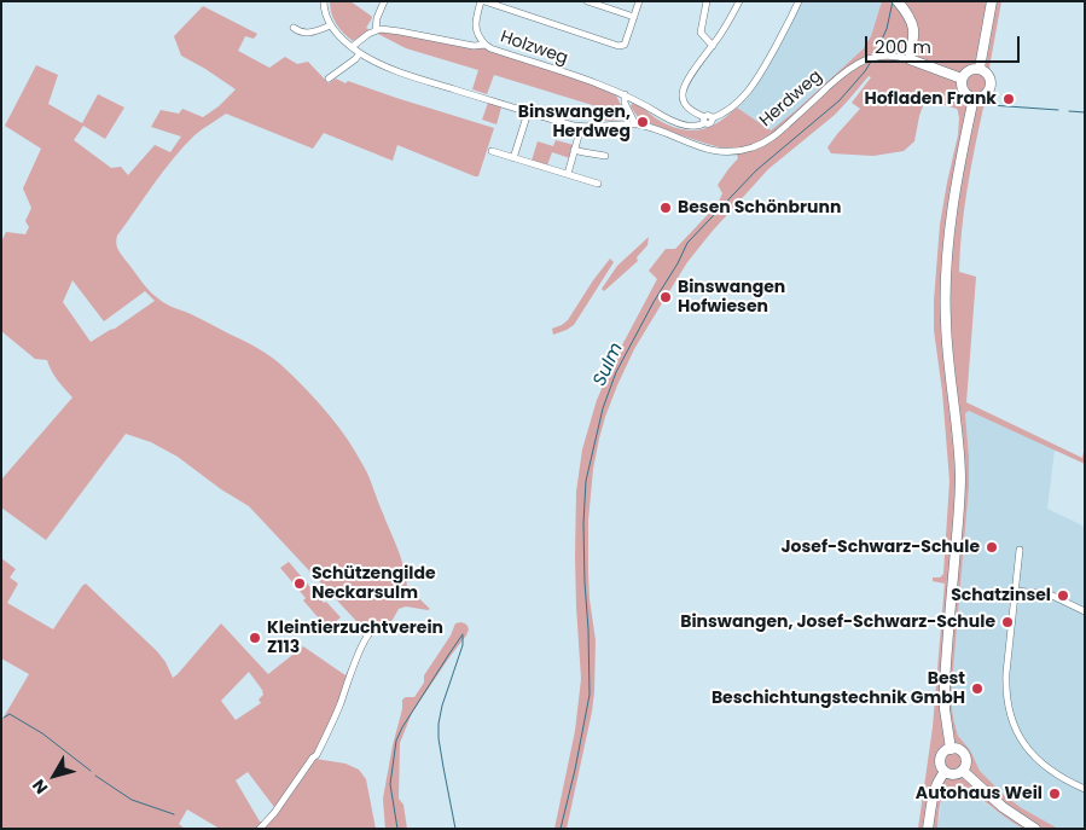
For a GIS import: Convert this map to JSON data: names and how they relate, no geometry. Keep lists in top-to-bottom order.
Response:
{
  "streets": {
    "main road": ["Herdweg"],
    "street": ["Holzweg"]
  },
  "water": ["Sulm"],
  "places": [
    "Hofladen Frank",
    "Binswangen, Herdweg",
    "Besen Schönbrunn",
    "Binswangen Hofwiesen",
    "Josef-Schwarz-Schule",
    "Schützengilde Neckarsulm",
    "Schatzinsel",
    "Binswangen, Josef-Schwarz-Schule",
    "Kleintierzuchtverein Z113",
    "Best Beschichtungstechnik GmbH",
    "Autohaus Weil"
  ],
  "scale_bar": "200 m",
  "north": "bottom left"
}
